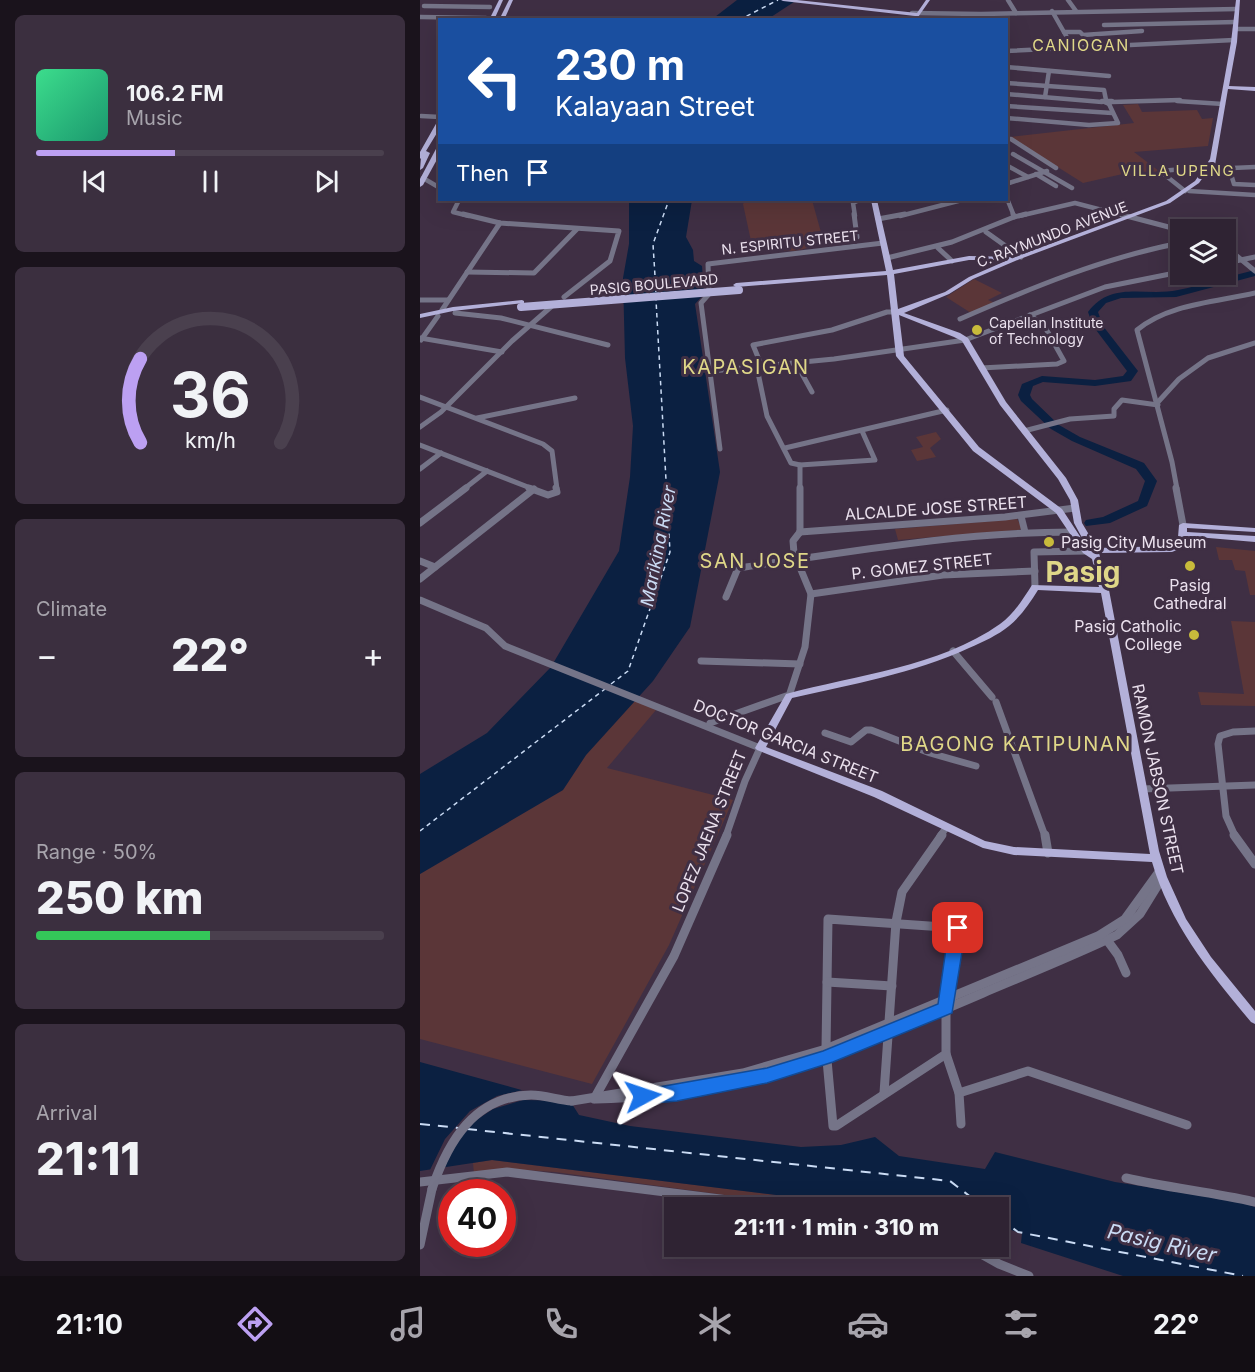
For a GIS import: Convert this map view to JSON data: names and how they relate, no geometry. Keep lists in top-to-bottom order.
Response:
{
  "streets": {
    "main road": [
      "C. RAYMUNDO AVENUE",
      "PASIG BOULEVARD",
      "DOCTOR GARCIA STREET",
      "RAMON JABSON STREET",
      "LOPEZ JAENA STREET"
    ],
    "street": ["N. ESPIRITU STREET", "ALCALDE JOSE STREET", "P. GOMEZ STREET"]
  },
  "crossings": [
    ["ALCALDE JOSE STREET", "LOPEZ JAENA STREET"],
    ["P. GOMEZ STREET", "LOPEZ JAENA STREET"],
    ["DOCTOR GARCIA STREET", "RAMON JABSON STREET"],
    ["DOCTOR GARCIA STREET", "LOPEZ JAENA STREET"]
  ],
  "districts": [
    "CANIOGAN",
    "VILLA UPENG",
    "KAPASIGAN",
    "SAN JOSE",
    "Pasig",
    "BAGONG KATIPUNAN"
  ],
  "water": ["Marikina River", "Pasig River"],
  "places": [
    "Capellan Institute of Technology",
    "Pasig City Museum",
    "Pasig Cathedral",
    "Pasig Catholic College"
  ],
  "page": {
    "turn": ["230 m", "Kalayaan Street"],
    "song": ["106.2 FM", "Music"],
    "then": "Then",
    "tile": [
      "Climate",
      ["Range · 50%", "250 km"],
      ["Arrival", "21:11"]
    ],
    "heat": ["−", "22°", "+"],
    "limit": "40",
    "trip": "21:11 · 1 min · 310 m",
    "tabs": ["21:10", "22°"],
    "gauge": ["36", "km/h"]
  }
}
